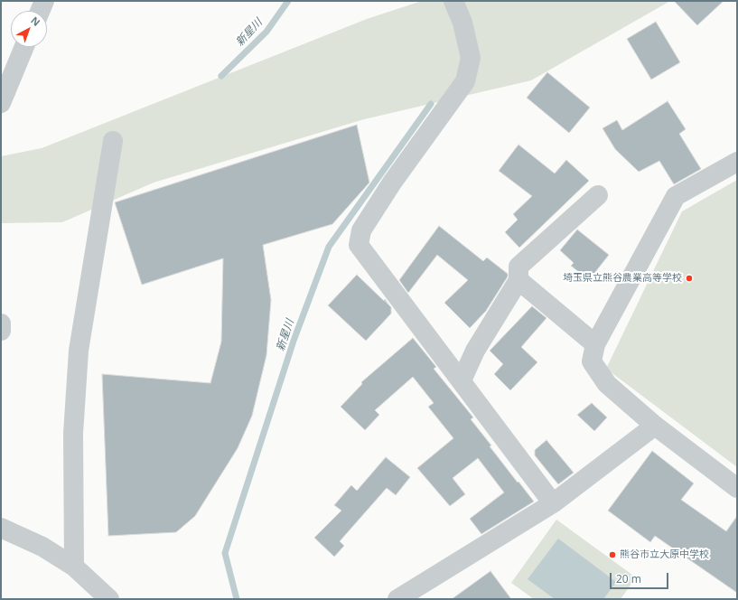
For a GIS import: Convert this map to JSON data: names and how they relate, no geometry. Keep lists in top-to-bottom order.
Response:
{
  "water": ["新星川"],
  "places": ["埼玉県立熊谷農業高等学校", "熊谷市立大原中学校"],
  "scale_bar": "20 m",
  "north": "top right"
}
